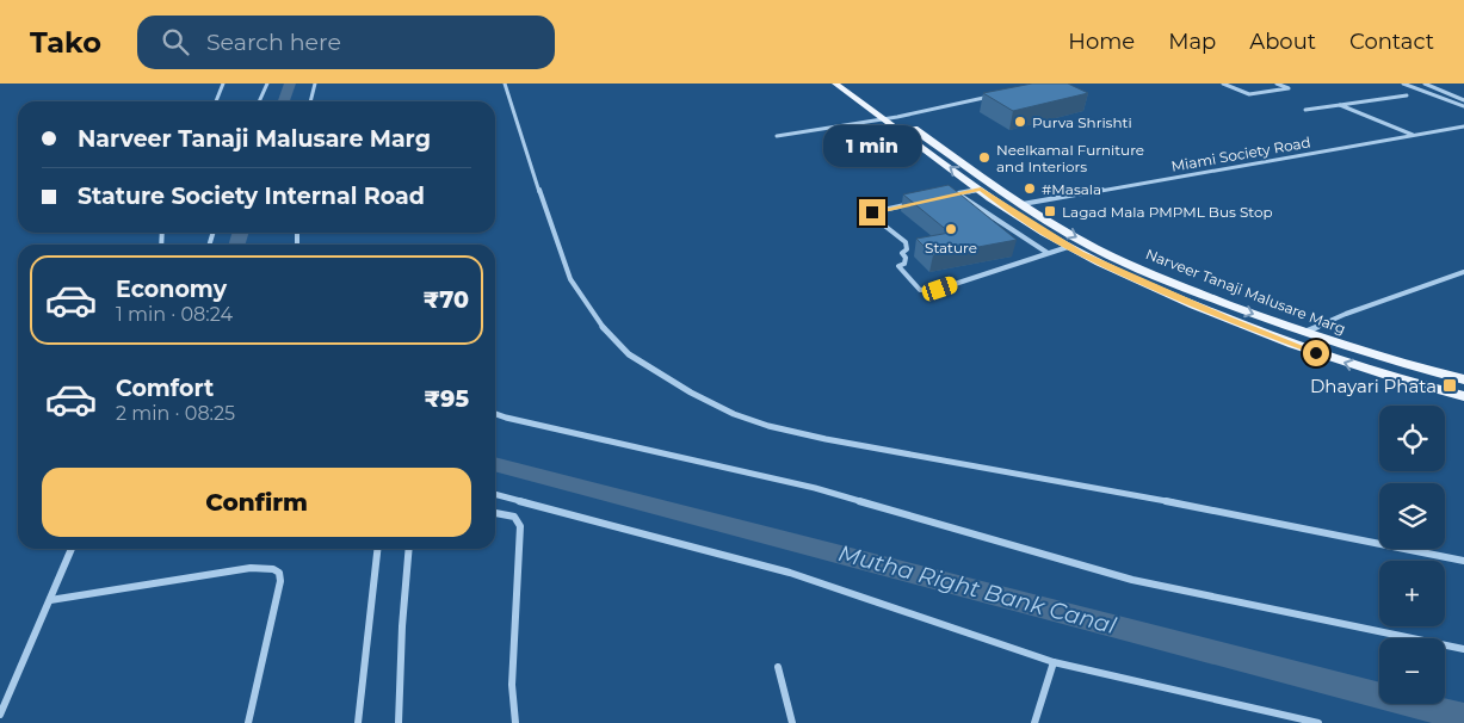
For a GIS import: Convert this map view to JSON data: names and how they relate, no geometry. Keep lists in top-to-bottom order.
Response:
{
  "streets": {
    "main road": ["Narveer Tanaji Malusare Marg"],
    "street": ["Miami Society Road"]
  },
  "crossings": [
    ["Miami Society Road", "Narveer Tanaji Malusare Marg"]
  ],
  "water": ["Mutha Right Bank Canal"],
  "places": {
    "other": [
      "Purva Shrishti",
      "Neelkamal Furniture and Interiors",
      "#Masala",
      "Stature"
    ],
    "transit": ["Lagad Mala PMPML Bus Stop", "Dhayari Phata"]
  },
  "page": {
    "header": "Tako",
    "search": "Search here",
    "nav": [
      "Home",
      "Map",
      "About",
      "Contact"
    ],
    "banner": ["Narveer Tanaji Malusare Marg", "Stature Society Internal Road"],
    "bubble": "1 min",
    "list": [
      {
        "name": "Economy",
        "note": "1 min · 08:24",
        "value": "₹70"
      },
      {
        "name": "Comfort",
        "note": "2 min · 08:25",
        "value": "₹95"
      }
    ],
    "map_buttons": ["+", "−"],
    "buttons": "Confirm"
  }
}
